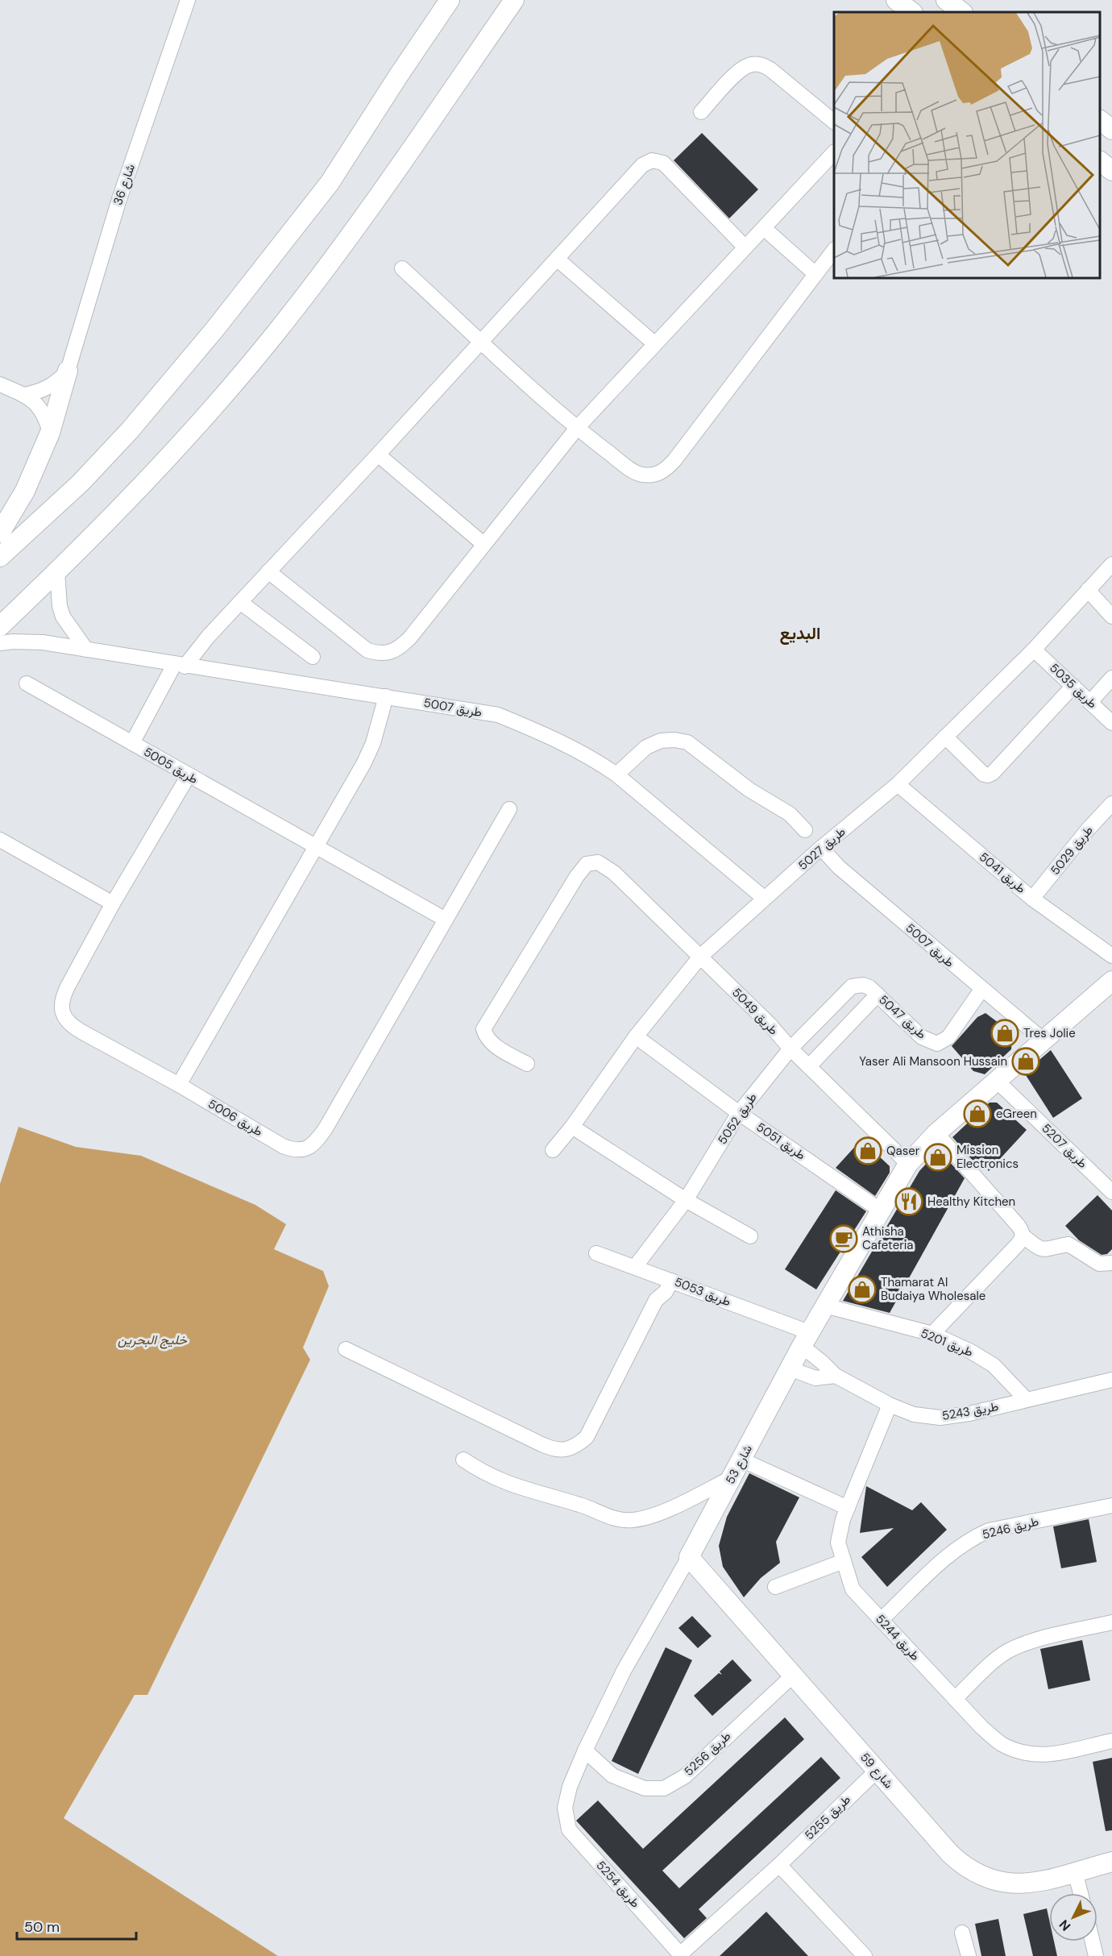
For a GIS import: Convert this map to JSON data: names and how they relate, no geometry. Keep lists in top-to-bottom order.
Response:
{
  "streets": {
    "street": [
      "شارع 36",
      "طريق 5035",
      "طريق 5007",
      "طريق 5005",
      "طريق 5027",
      "طريق 5029",
      "طريق 5041",
      "طريق 5049",
      "طريق 5047",
      "طريق 5006",
      "طريق 5052",
      "طريق 5051",
      "طريق 5207",
      "طريق 5053",
      "طريق 5201",
      "طريق 5243",
      "شارع 53",
      "طريق 5246",
      "طريق 5244",
      "طريق 5256",
      "شارع 59",
      "طريق 5255",
      "طريق 5254"
    ]
  },
  "crossings": [
    ["طريق 5035", "طريق 5027"],
    ["طريق 5007", "طريق 5027"],
    ["طريق 5007", "طريق 5047"],
    ["طريق 5007", "شارع 53"],
    ["طريق 5005", "طريق 5006"],
    ["طريق 5027", "طريق 5041"],
    ["طريق 5027", "طريق 5049"],
    ["طريق 5027", "طريق 5051"],
    ["طريق 5029", "طريق 5041"],
    ["طريق 5049", "طريق 5052"],
    ["طريق 5049", "شارع 53"],
    ["طريق 5047", "طريق 5052"],
    ["طريق 5052", "طريق 5051"],
    ["طريق 5052", "طريق 5053"],
    ["طريق 5051", "شارع 53"],
    ["طريق 5207", "شارع 53"],
    ["طريق 5053", "طريق 5243"],
    ["طريق 5053", "شارع 53"],
    ["طريق 5201", "طريق 5243"],
    ["طريق 5201", "شارع 53"],
    ["طريق 5243", "شارع 53"],
    ["طريق 5243", "طريق 5244"],
    ["شارع 53", "طريق 5256"],
    ["شارع 53", "شارع 59"],
    ["شارع 53", "طريق 5254"],
    ["طريق 5246", "طريق 5244"],
    ["طريق 5256", "شارع 59"],
    ["شارع 59", "طريق 5255"],
    ["طريق 5255", "طريق 5254"]
  ],
  "districts": ["البديع"],
  "water": ["خليج البحرين"],
  "places": {
    "shop": [
      "Tres Jolie",
      "Yaser Ali Mansoon Hussain",
      "eGreen",
      "Qaser",
      "Mission Electronics",
      "Thamarat Al Budaiya Wholesale"
    ],
    "restaurant": ["Healthy Kitchen"],
    "cafe": ["Athisha Cafeteria"]
  },
  "scale_bar": "50 m",
  "north": "bottom left"
}
